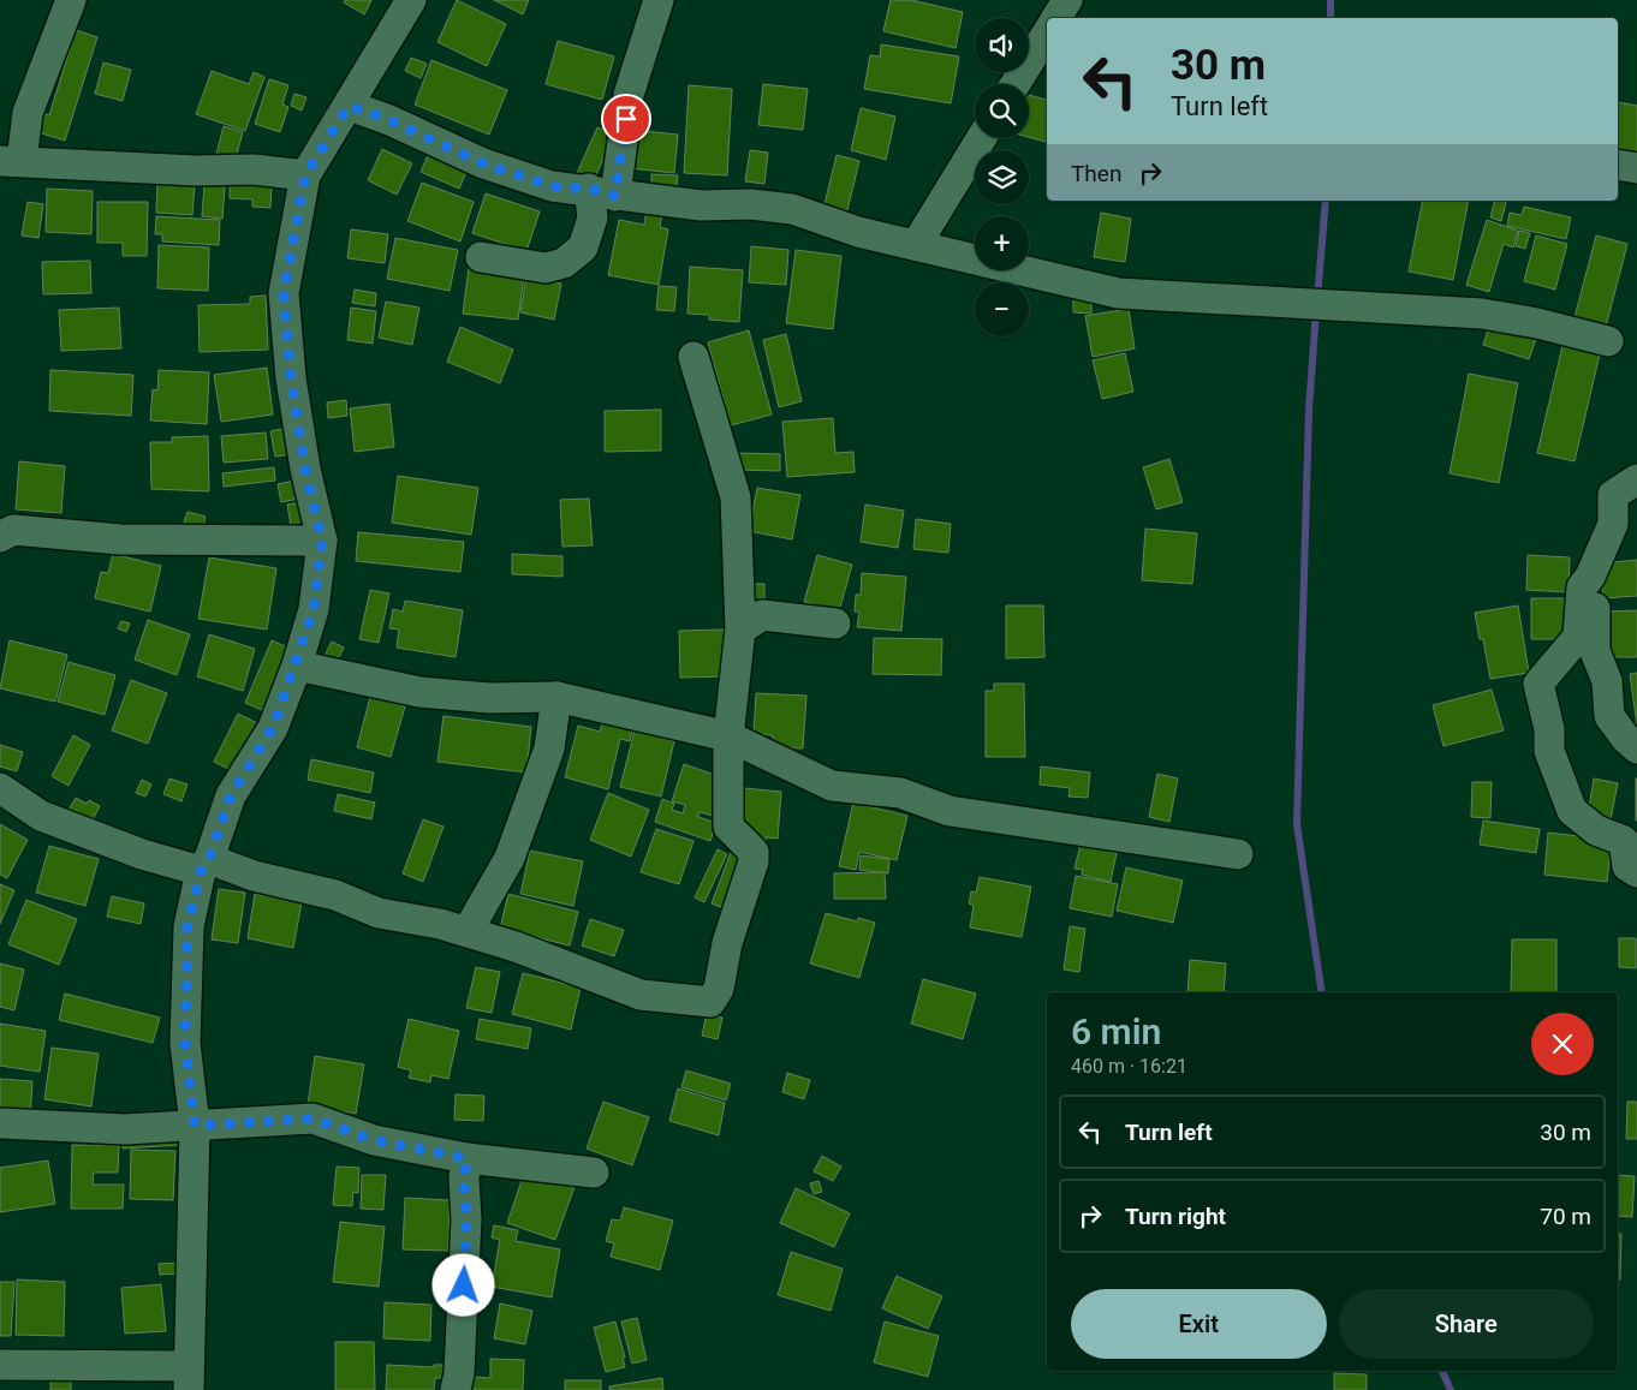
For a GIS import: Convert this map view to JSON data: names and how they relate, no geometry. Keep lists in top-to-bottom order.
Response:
{
  "page": {
    "map_buttons": ["+", "−"],
    "turn": ["30 m", "Turn left"],
    "then": "Then",
    "heading": ["6 min", "460 m · 16:21"],
    "list": [
      {
        "name": "Turn left",
        "value": "30 m"
      },
      {
        "name": "Turn right",
        "value": "70 m"
      }
    ],
    "buttons": ["Exit", "Share"]
  }
}
